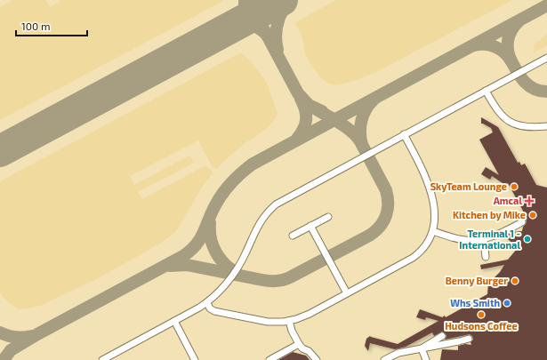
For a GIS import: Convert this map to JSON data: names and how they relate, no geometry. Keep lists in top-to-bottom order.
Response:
{
  "places": {
    "other": [
      "SkyTeam Lounge",
      "Kitchen by Mike",
      "Terminal 1 - International",
      "Benny Burger",
      "Whs Smith",
      "Hudsons Coffee"
    ],
    "health": ["Amcal"]
  },
  "scale_bar": "100 m"
}
